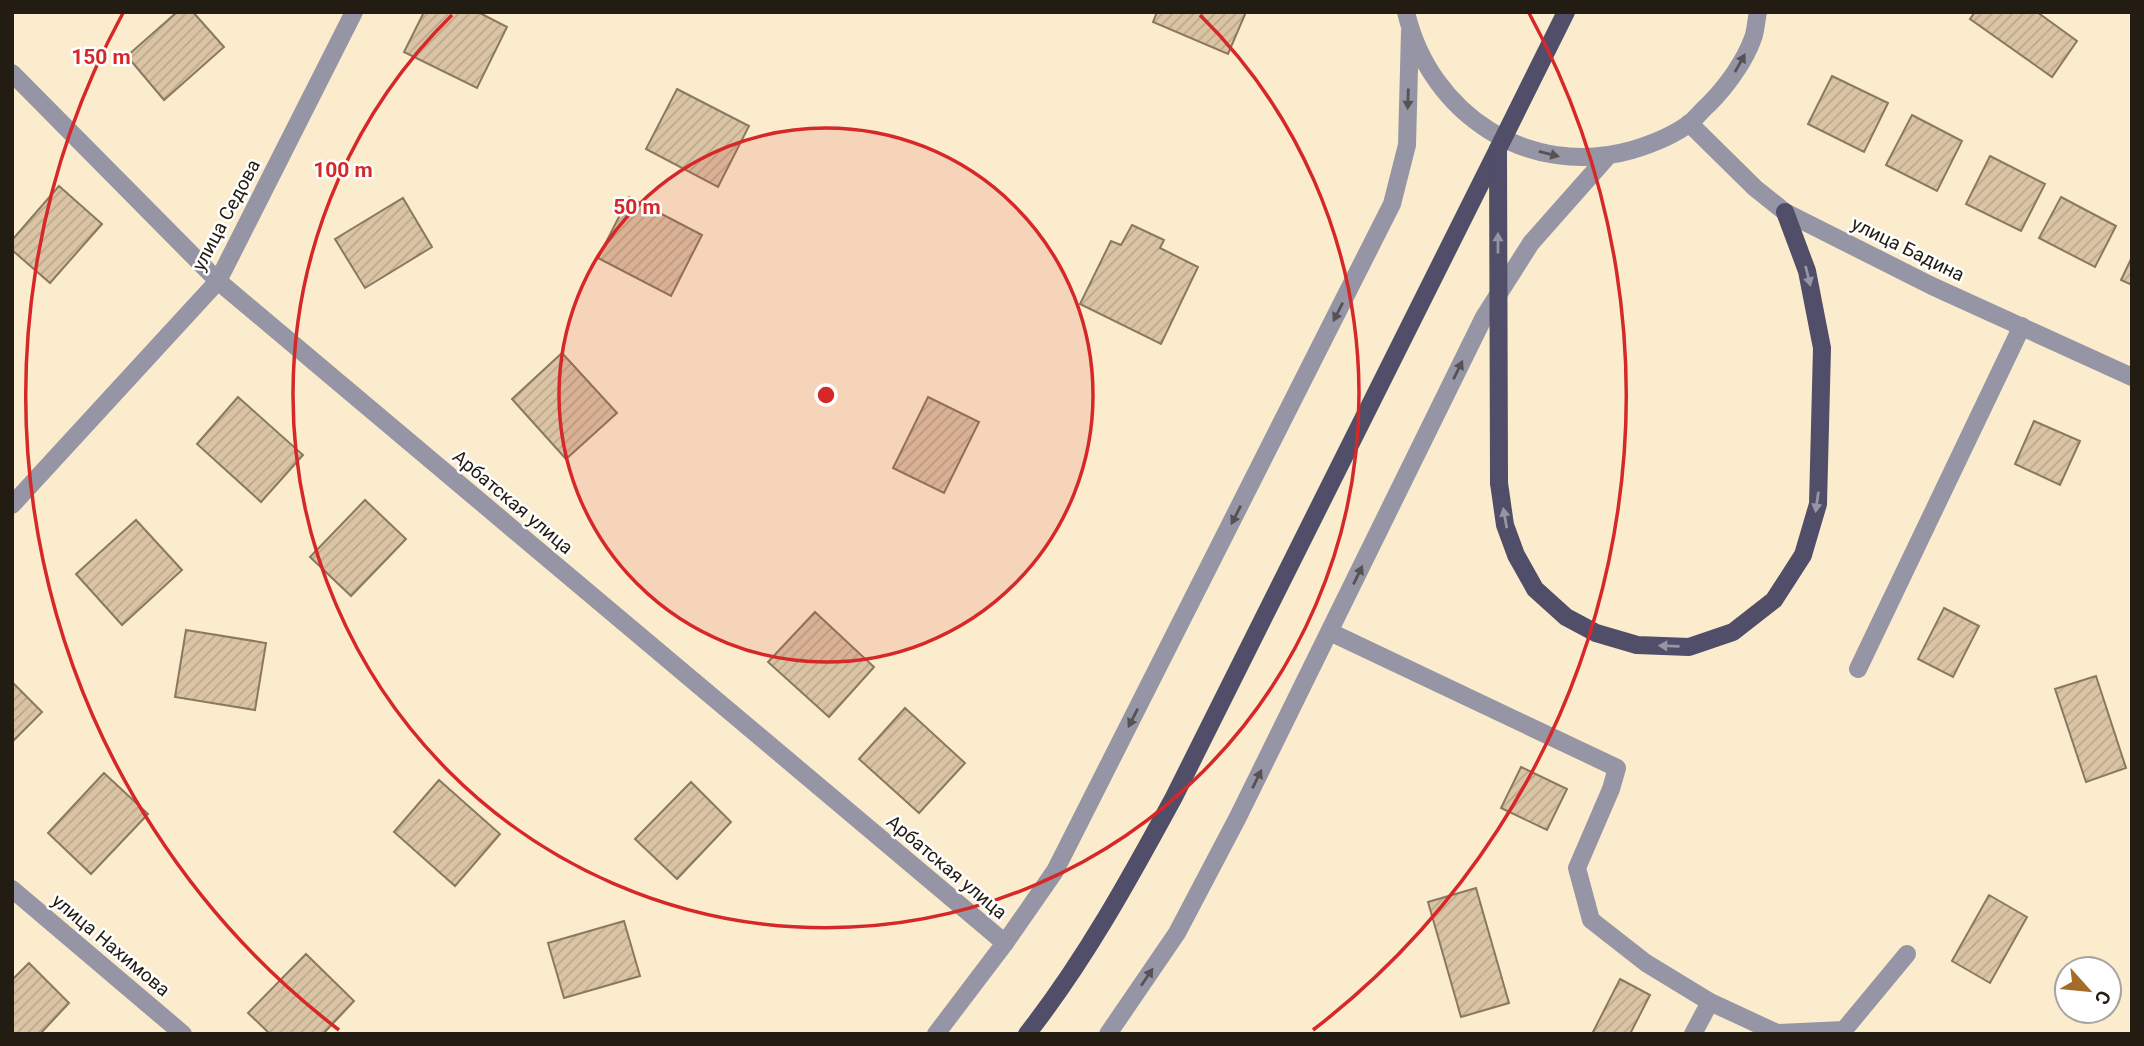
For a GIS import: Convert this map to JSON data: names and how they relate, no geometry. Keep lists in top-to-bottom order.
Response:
{
  "streets": {
    "street": [
      "улица Седова",
      "улица Бадина",
      "Арбатская улица",
      "улица Нахимова"
    ]
  },
  "crossings": [
    ["улица Седова", "Арбатская улица"]
  ],
  "north": "bottom right",
  "rings": ["150 m", "100 m", "50 m"]
}
